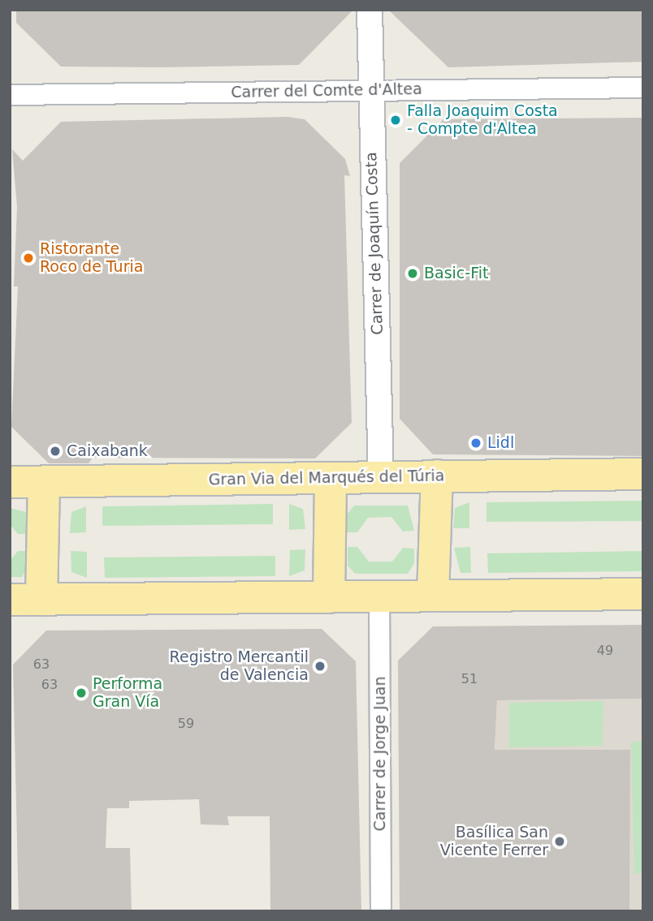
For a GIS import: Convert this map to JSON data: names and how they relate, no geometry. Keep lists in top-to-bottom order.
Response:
{
  "streets": {
    "main road": ["Gran Via del Marqués del Túria"],
    "street": ["Carrer del Comte d'Altea", "Carrer de Joaquín Costa", "Carrer de Jorge Juan"]
  },
  "crossings": [
    ["Carrer del Comte d'Altea", "Carrer de Joaquín Costa"],
    ["Carrer de Joaquín Costa", "Gran Via del Marqués del Túria"]
  ],
  "places": [
    "Falla Joaquim Costa - Compte d'Altea",
    "Ristorante Roco de Turia",
    "Basic-Fit",
    "Lidl",
    "Caixabank",
    "Registro Mercantil de Valencia",
    "Performa Gran Vía",
    "Basílica San Vicente Ferrer"
  ],
  "house_numbers": [
    "49",
    "63",
    "51",
    "63",
    "59"
  ]
}
